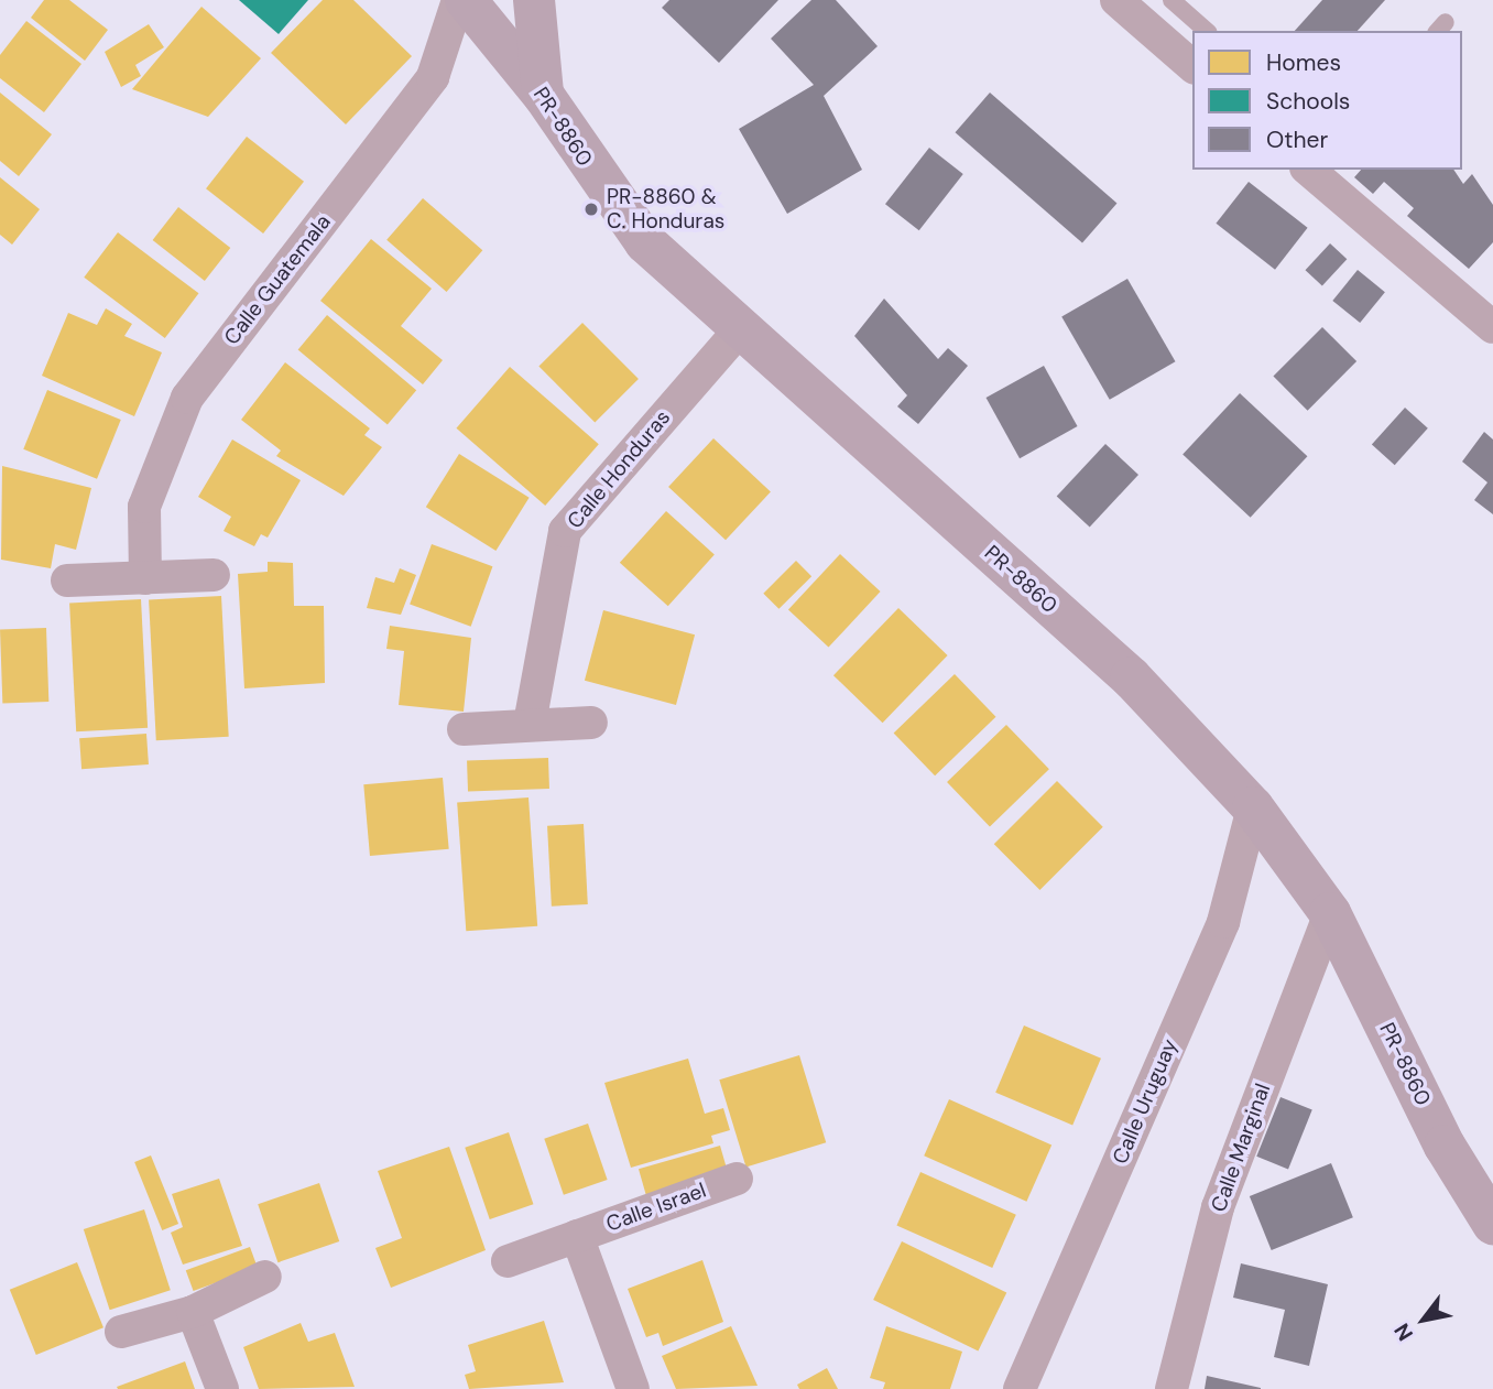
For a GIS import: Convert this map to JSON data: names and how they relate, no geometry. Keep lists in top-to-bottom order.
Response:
{
  "streets": {
    "street": [
      "PR-8860",
      "Calle Guatemala",
      "Calle Honduras",
      "Calle Uruguay",
      "Calle Marginal",
      "Calle Israel"
    ]
  },
  "crossings": [
    ["PR-8860", "Calle Honduras"],
    ["PR-8860", "Calle Uruguay"],
    ["PR-8860", "Calle Marginal"]
  ],
  "places": ["PR-8860 & C. Honduras"],
  "legend": ["Homes", "Schools", "Other"],
  "north": "bottom left"
}
